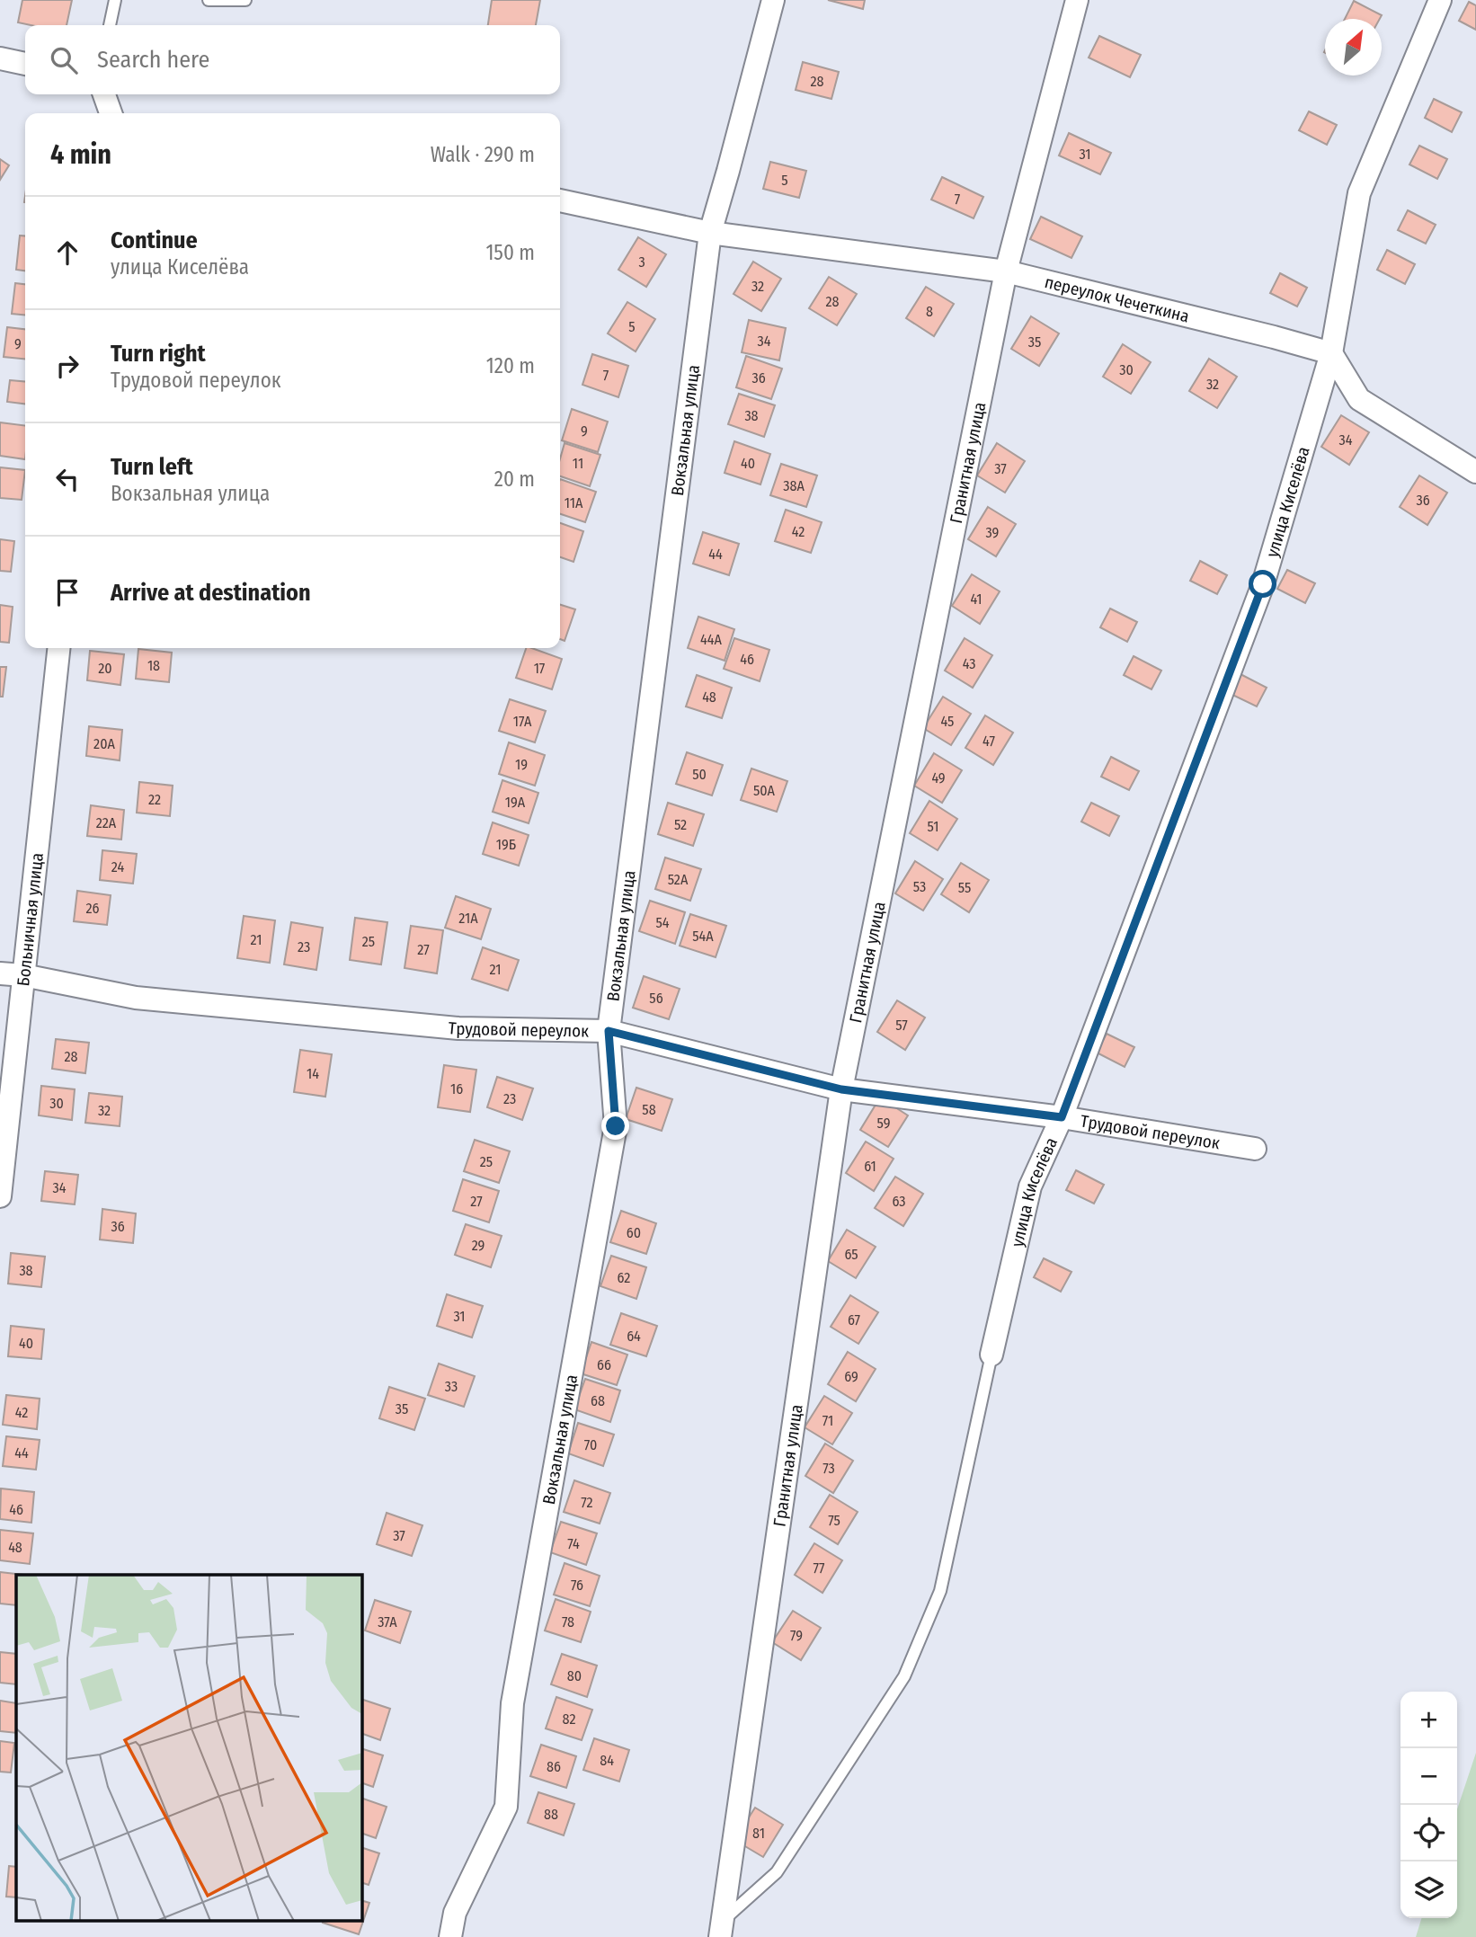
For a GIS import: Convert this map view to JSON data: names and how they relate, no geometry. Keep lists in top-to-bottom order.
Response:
{
  "streets": {
    "street": [
      "переулок Чечеткина",
      "Вокзальная улица",
      "Гранитная улица",
      "улица Киселёва",
      "Больничная улица",
      "Трудовой переулок"
    ]
  },
  "crossings": [
    ["переулок Чечеткина", "Вокзальная улица"],
    ["переулок Чечеткина", "Гранитная улица"],
    ["переулок Чечеткина", "улица Киселёва"],
    ["Вокзальная улица", "Трудовой переулок"],
    ["Гранитная улица", "Трудовой переулок"],
    ["улица Киселёва", "Трудовой переулок"],
    ["Больничная улица", "Трудовой переулок"]
  ],
  "house_numbers": [
    "28",
    "31",
    "5",
    "7",
    "3",
    "32",
    "28",
    "8",
    "5",
    "34",
    "35",
    "9",
    "30",
    "7",
    "36",
    "32",
    "38",
    "9",
    "34",
    "11",
    "40",
    "37",
    "38А",
    "36",
    "11А",
    "42",
    "39",
    "44",
    "41",
    "44А",
    "46",
    "43",
    "18",
    "20",
    "17",
    "48",
    "17А",
    "45",
    "47",
    "20А",
    "19",
    "50",
    "49",
    "50А",
    "22",
    "19А",
    "22А",
    "52",
    "51",
    "19Б",
    "24",
    "52А",
    "53",
    "55",
    "26",
    "21А",
    "54",
    "54А",
    "21",
    "25",
    "23",
    "27",
    "21",
    "56",
    "57",
    "28",
    "14",
    "16",
    "23",
    "30",
    "58",
    "32",
    "59",
    "25",
    "61",
    "34",
    "27",
    "63",
    "36",
    "60",
    "29",
    "65",
    "38",
    "62",
    "31",
    "67",
    "64",
    "40",
    "66",
    "69",
    "33",
    "68",
    "35",
    "42",
    "71",
    "70",
    "44",
    "73",
    "72",
    "46",
    "75",
    "37",
    "74",
    "48",
    "77",
    "76",
    "37А",
    "78",
    "79",
    "80",
    "82",
    "84",
    "86",
    "88",
    "81"
  ],
  "north": "top right",
  "page": {
    "search": "Search here",
    "heading": ["4 min", "Walk · 290 m"],
    "list": [
      ["Continue", "улица Киселёва", "150 m"],
      ["Turn right", "Трудовой переулок", "120 m"],
      ["Turn left", "Вокзальная улица", "20 m"],
      "Arrive at destination"
    ],
    "map_buttons": ["+", "−"]
  }
}
